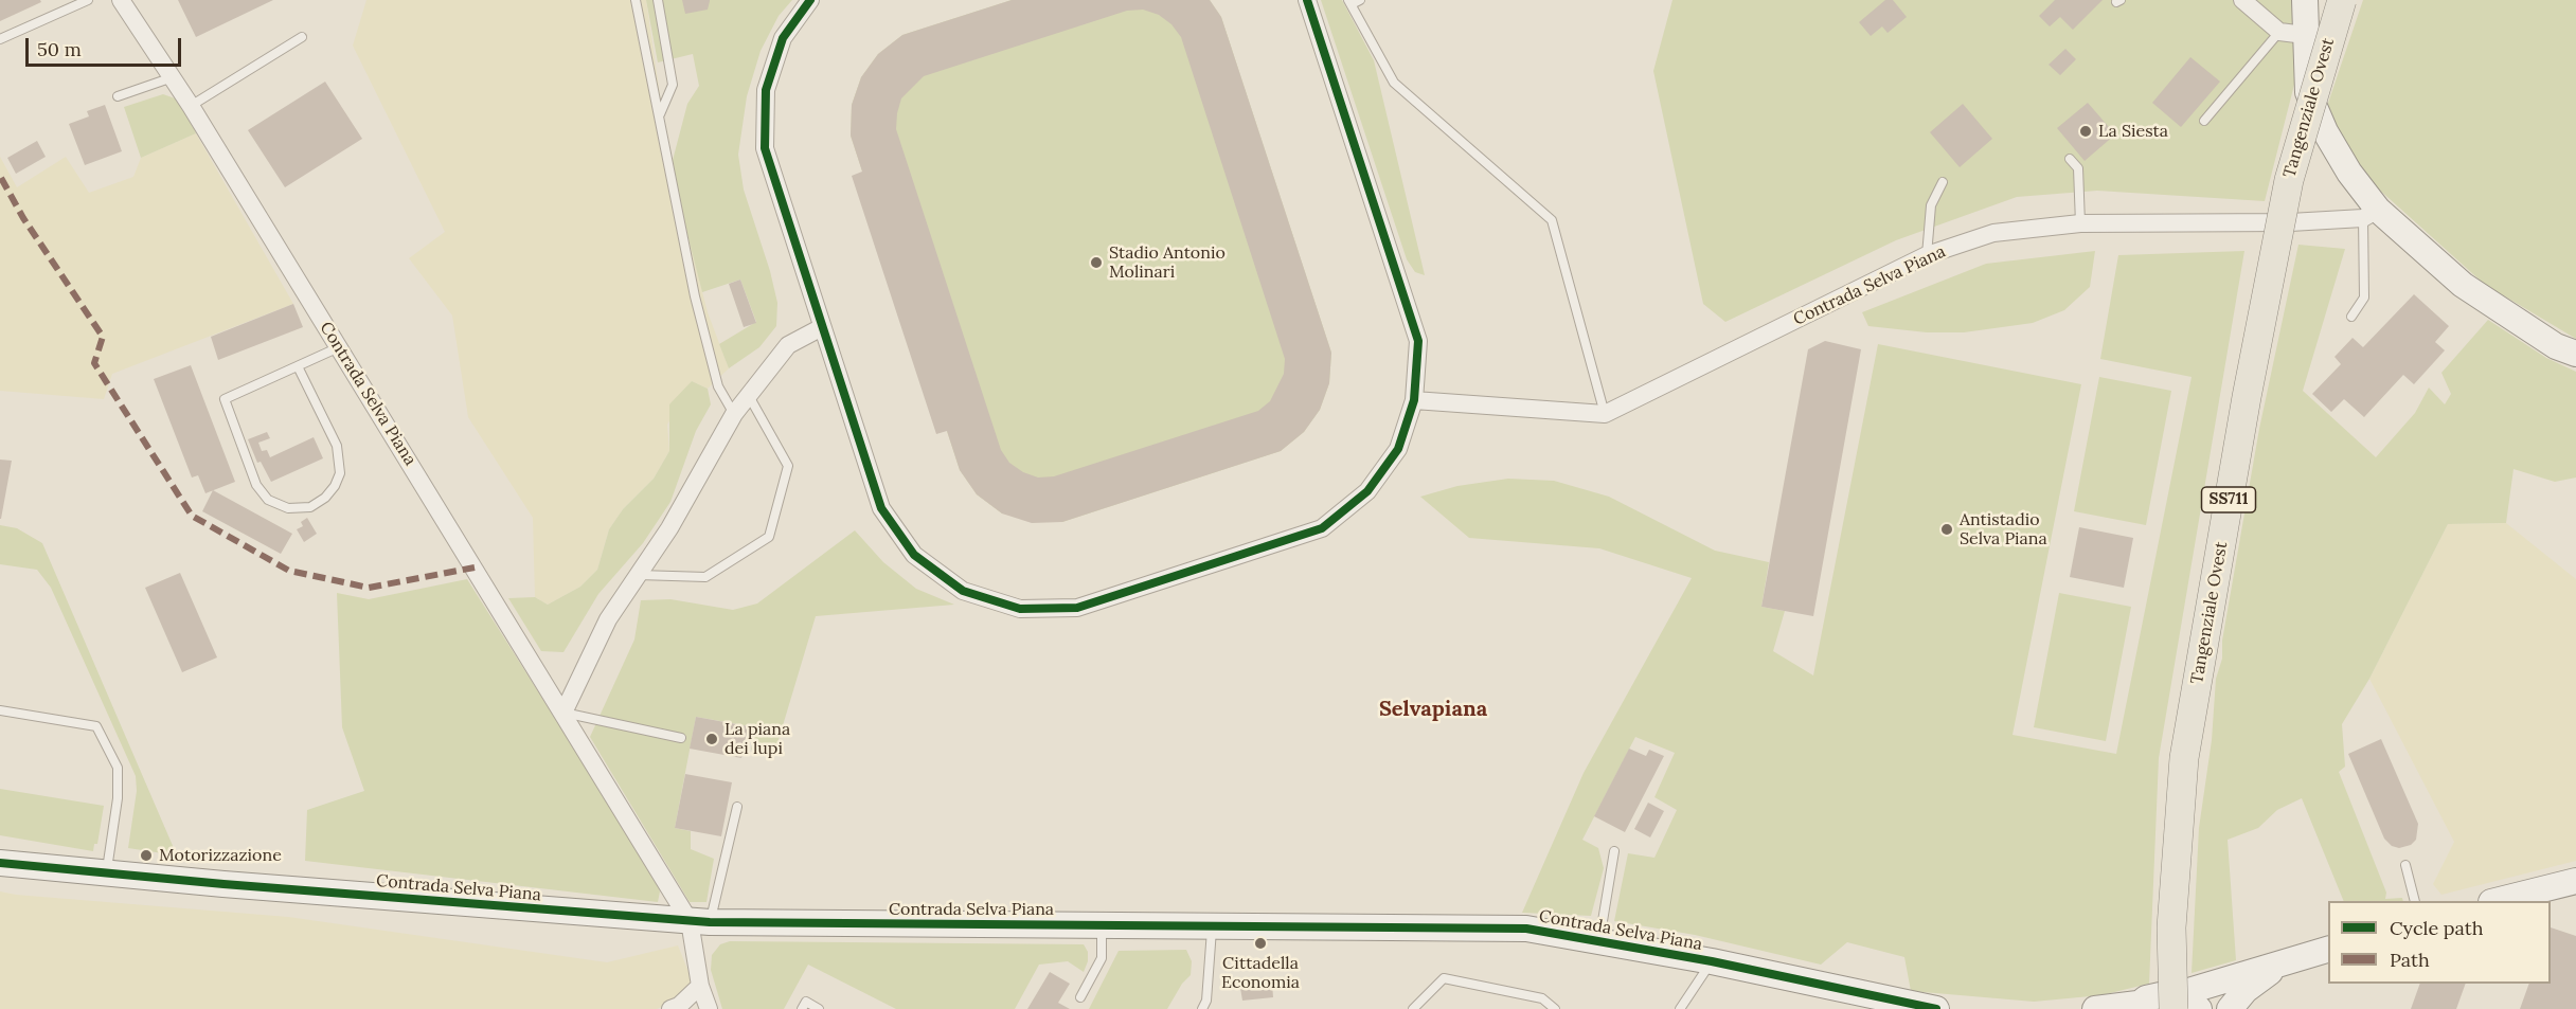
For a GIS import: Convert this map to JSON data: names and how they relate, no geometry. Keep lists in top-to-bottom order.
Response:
{
  "streets": {
    "main road": ["Tangenziale Ovest", "SS711"],
    "street": ["Contrada Selva Piana"]
  },
  "districts": ["Selvapiana"],
  "places": [
    "La Siesta",
    "Stadio Antonio Molinari",
    "Antistadio Selva Piana",
    "La piana dei lupi",
    "Motorizzazione",
    "Cittadella Economia"
  ],
  "legend": ["Cycle path", "Path"],
  "scale_bar": "50 m"
}
